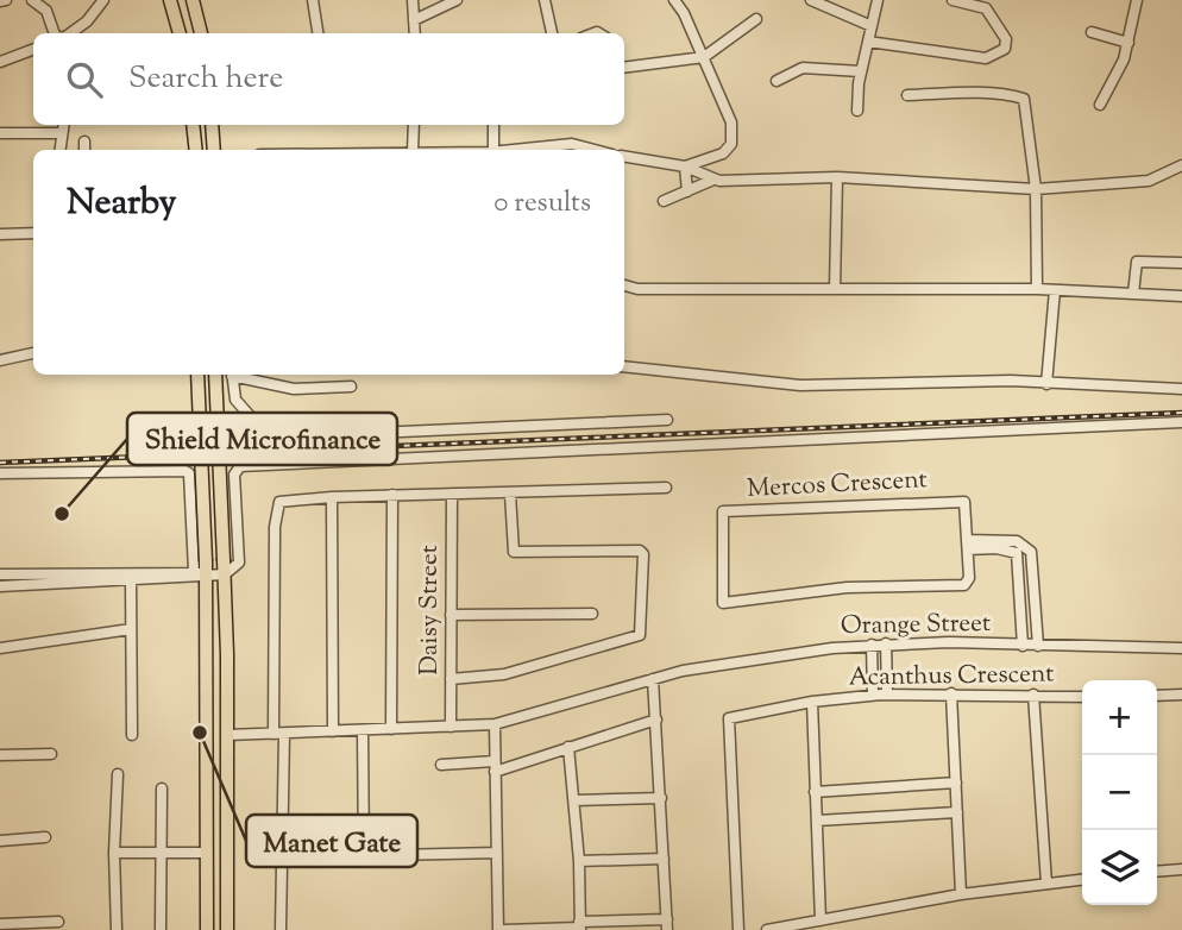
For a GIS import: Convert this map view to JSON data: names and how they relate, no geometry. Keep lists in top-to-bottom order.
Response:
{
  "streets": {
    "street": [
      "Mercos Crescent",
      "Daisy Street",
      "Orange Street",
      "Acanthus Crescent"
    ]
  },
  "crossings": [
    ["Daisy Street", "Orange Street"]
  ],
  "places": ["Shield Microfinance", "Manet Gate"],
  "page": {
    "search": "Search here",
    "heading": ["Nearby", "0 results"],
    "map_buttons": ["+", "−"]
  }
}
